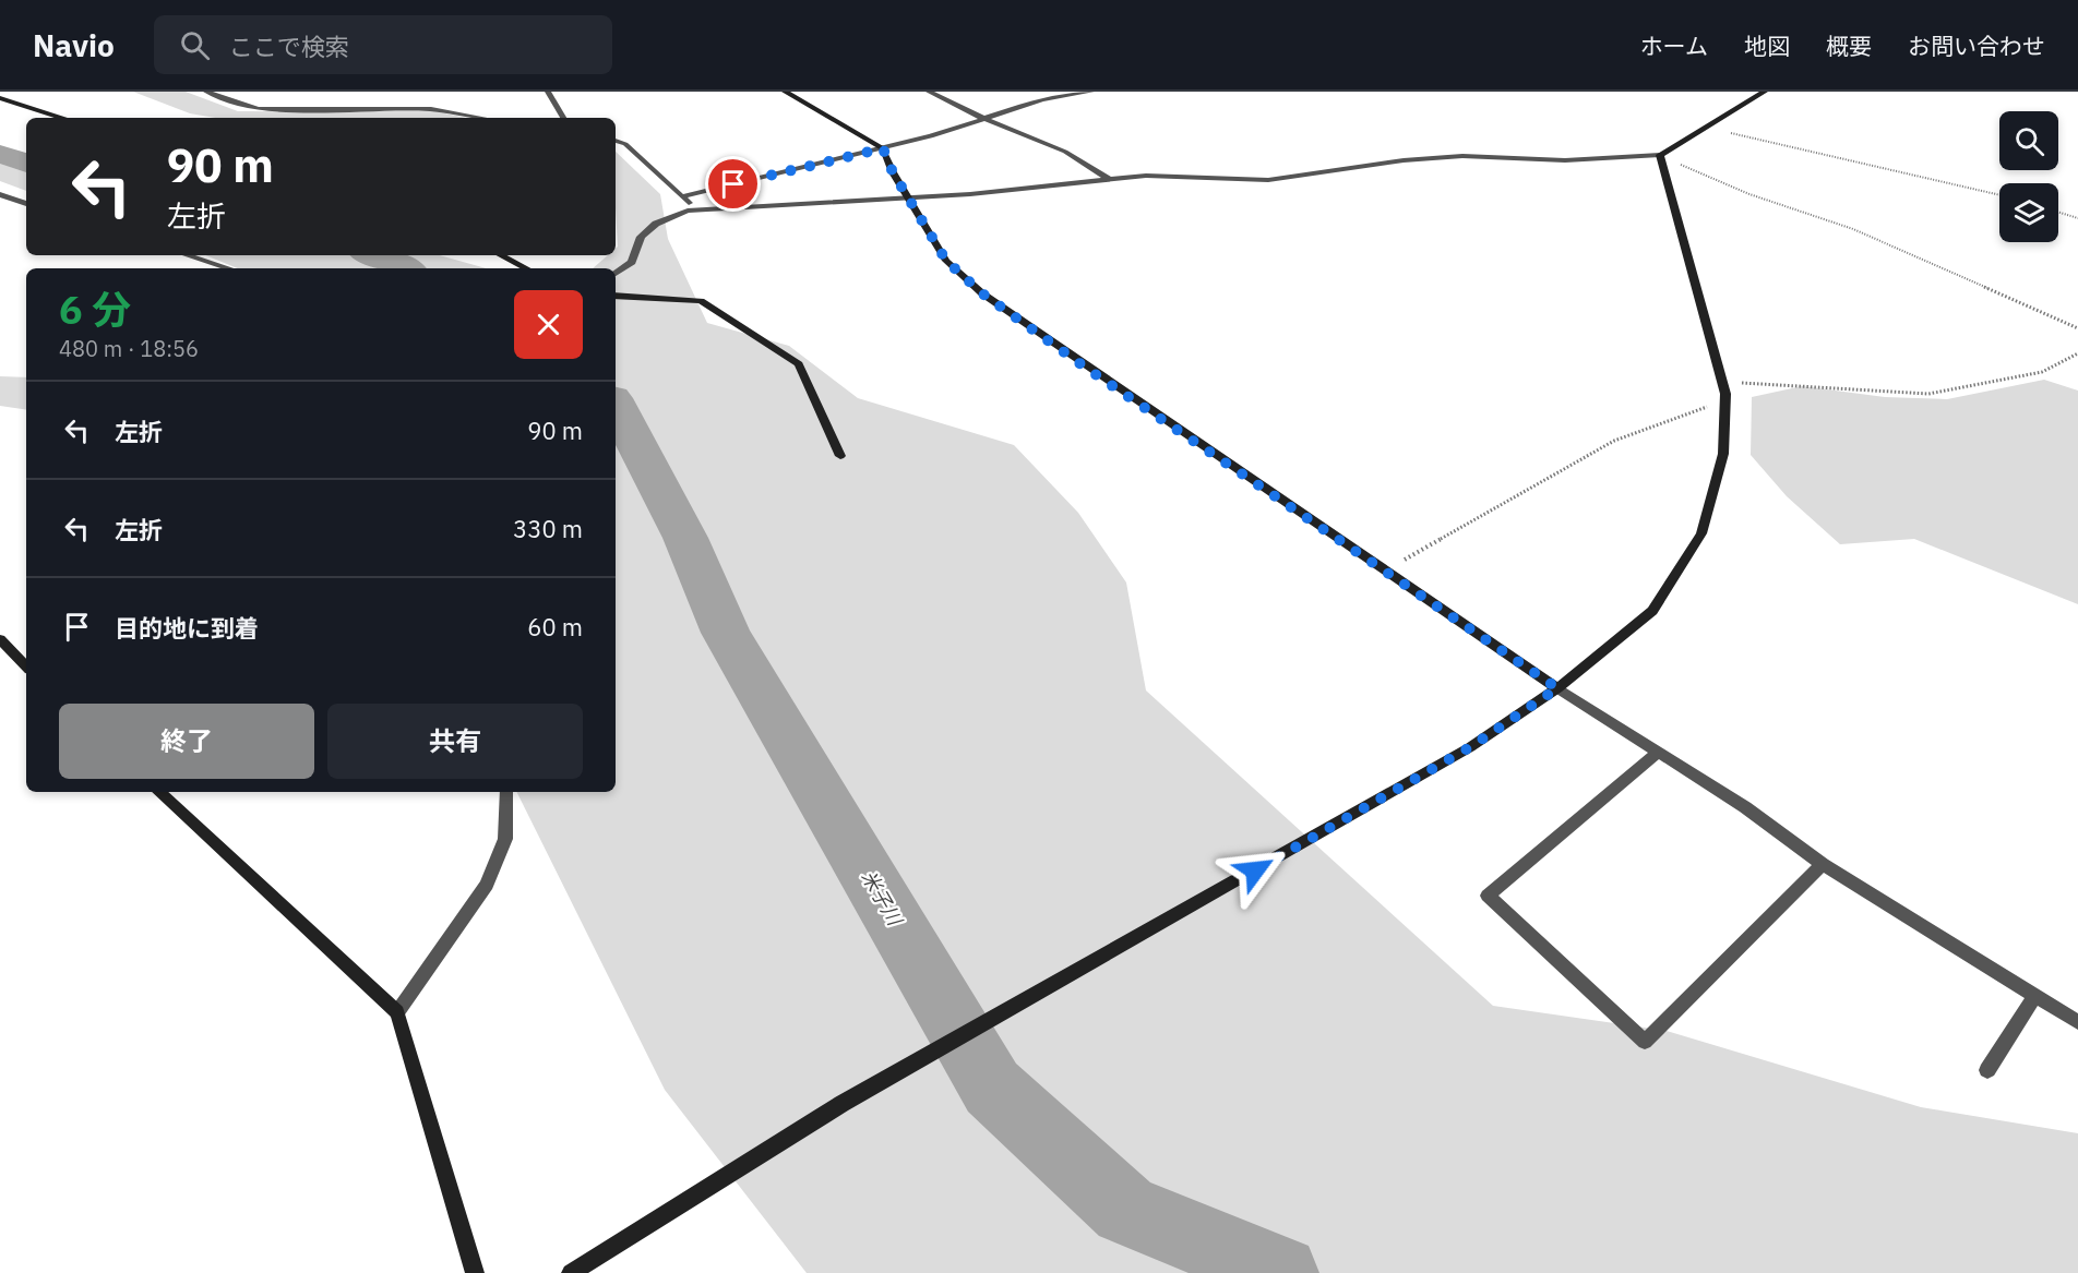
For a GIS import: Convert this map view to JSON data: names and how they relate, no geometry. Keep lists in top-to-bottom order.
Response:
{
  "water": ["米子川"],
  "page": {
    "header": "Navio",
    "search": "ここで検索",
    "nav": [
      "ホーム",
      "地図",
      "概要",
      "お問い合わせ"
    ],
    "turn": ["90 m", "左折"],
    "heading": ["6 分", "480 m · 18:56"],
    "list": [
      {
        "name": "左折",
        "value": "90 m"
      },
      {
        "name": "左折",
        "value": "330 m"
      },
      {
        "name": "目的地に到着",
        "value": "60 m"
      }
    ],
    "buttons": ["終了", "共有"]
  }
}
